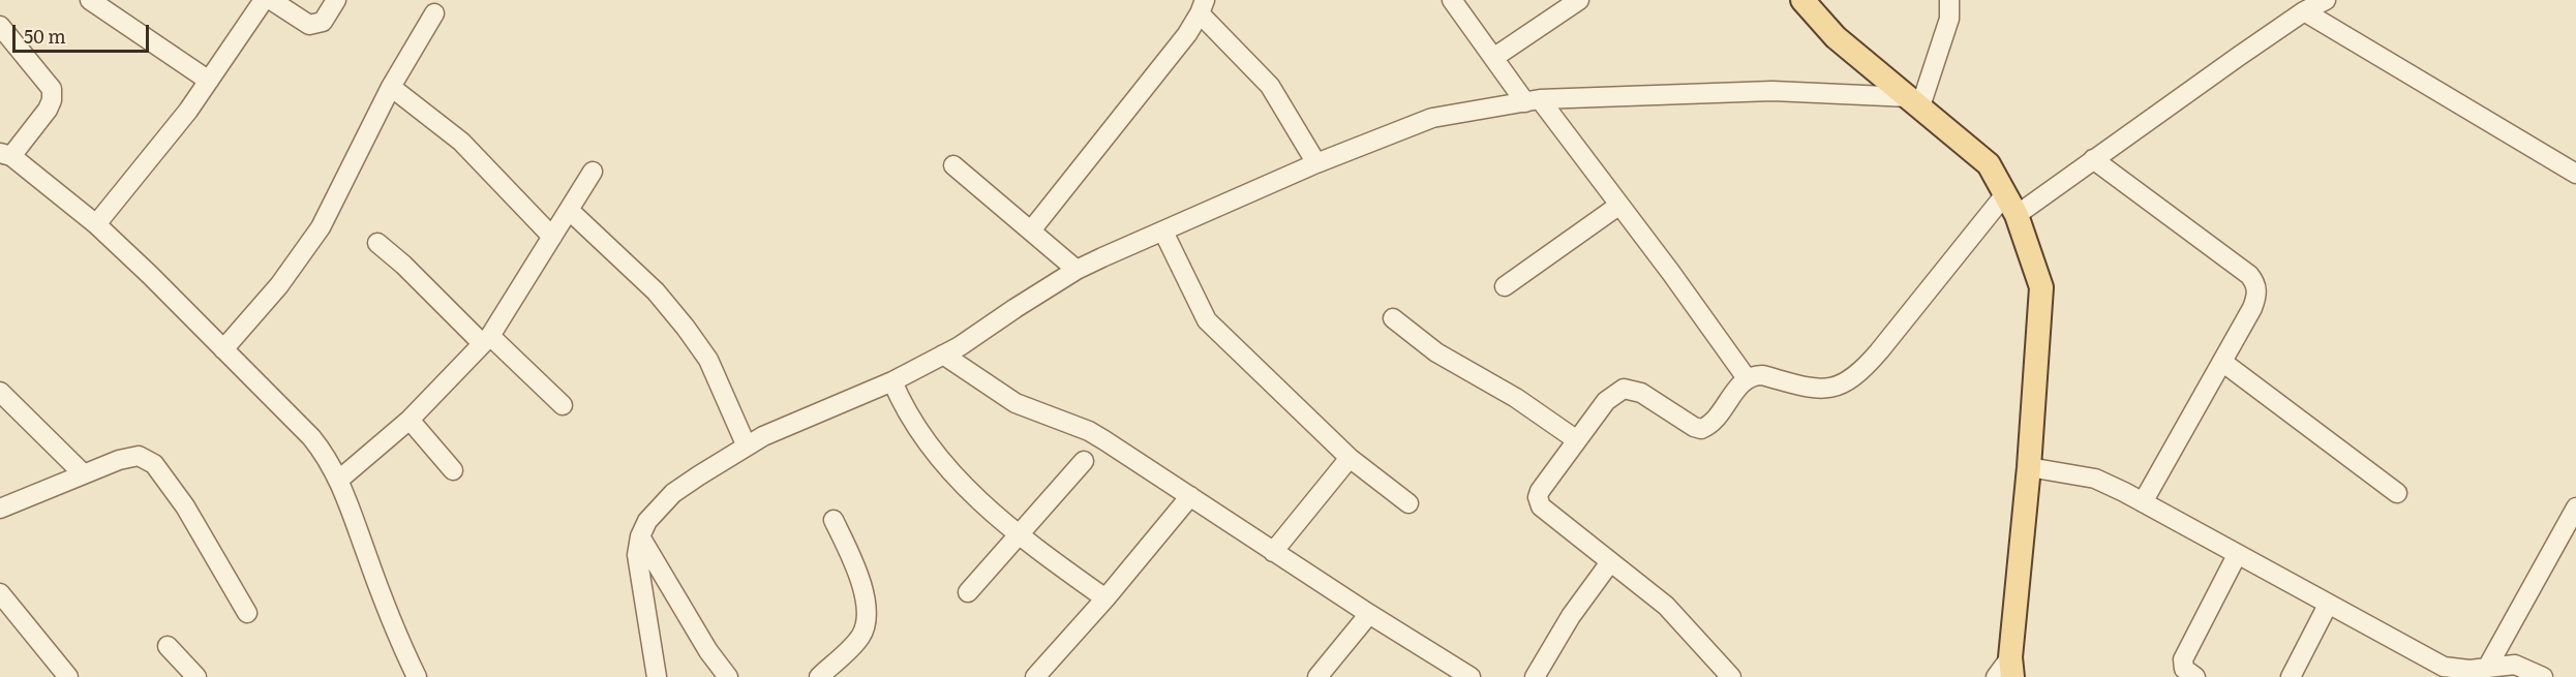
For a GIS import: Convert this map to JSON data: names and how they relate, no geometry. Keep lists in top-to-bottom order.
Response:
{
  "scale_bar": "50 m"
}
